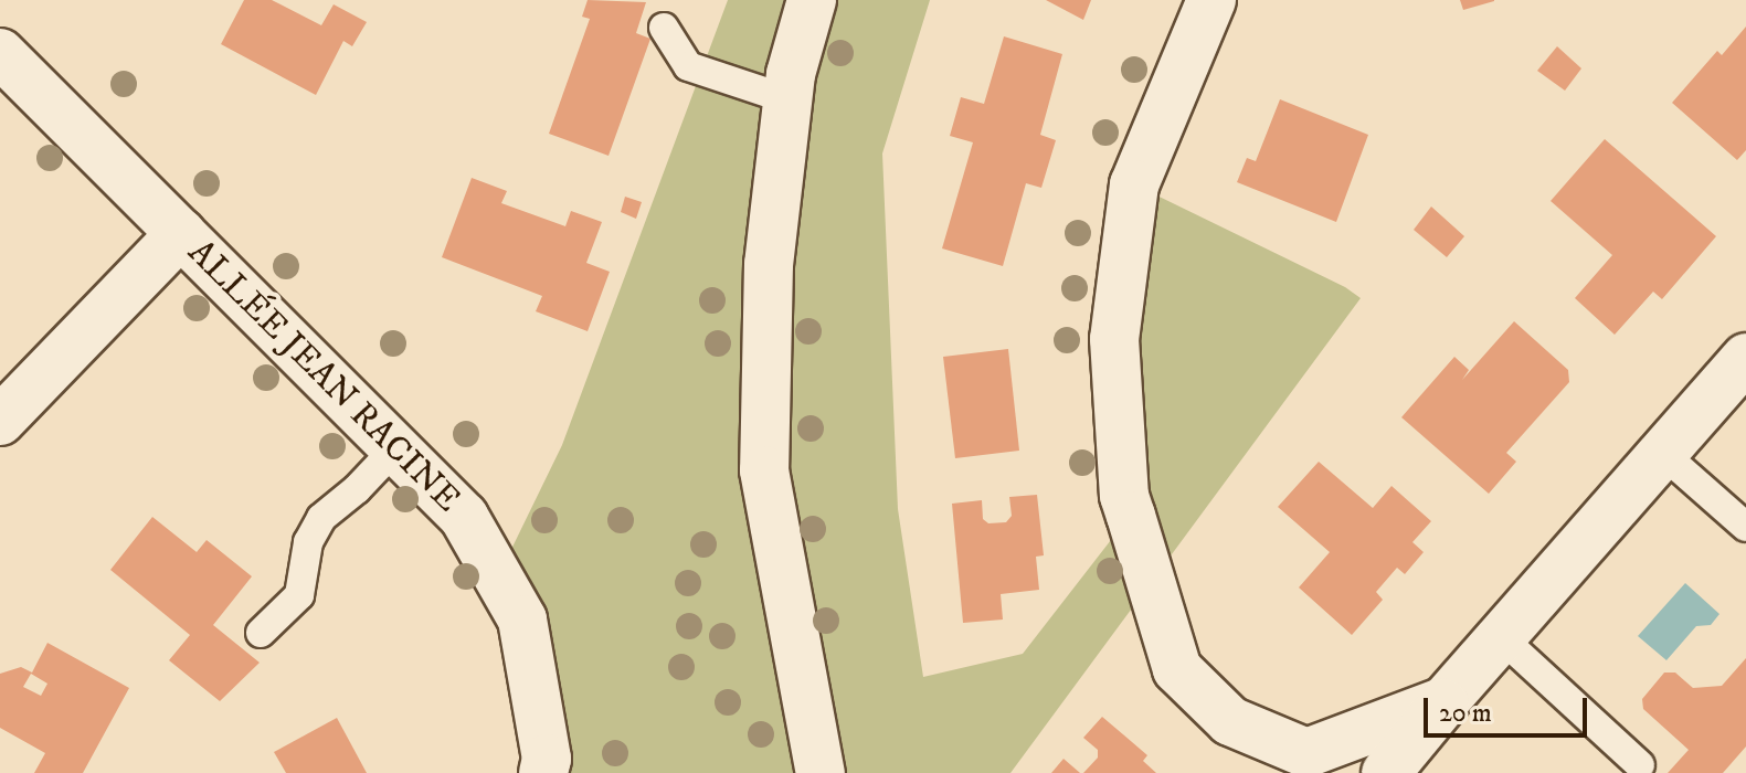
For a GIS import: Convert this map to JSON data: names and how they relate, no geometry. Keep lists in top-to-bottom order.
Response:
{
  "streets": {
    "street": ["ALLÉE JEAN RACINE"]
  },
  "scale_bar": "20 m"
}
